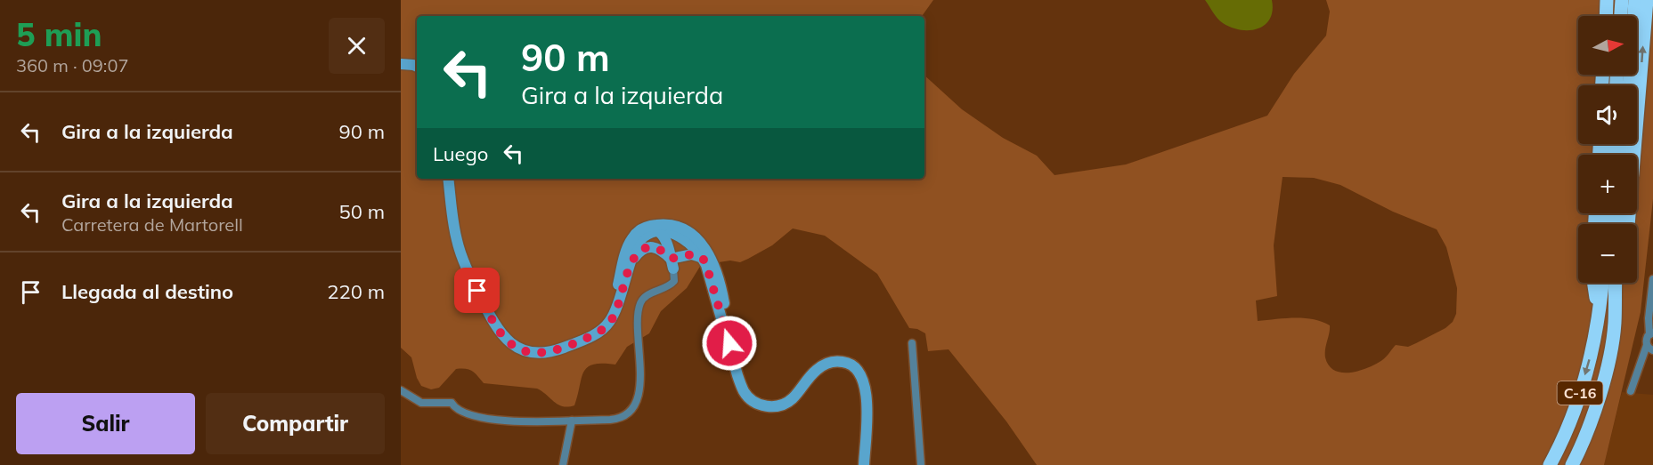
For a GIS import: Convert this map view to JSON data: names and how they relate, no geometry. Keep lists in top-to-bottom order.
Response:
{
  "streets": {
    "highway": ["C-16"]
  },
  "north": "right",
  "page": {
    "heading": ["5 min", "360 m · 09:07"],
    "map_buttons": ["+", "−"],
    "turn": ["90 m", "Gira a la izquierda"],
    "list": [
      {
        "name": "Gira a la izquierda",
        "value": "90 m"
      },
      {
        "name": "Gira a la izquierda",
        "note": "Carretera de Martorell",
        "value": "50 m"
      },
      {
        "name": "Llegada al destino",
        "value": "220 m"
      }
    ],
    "then": "Luego",
    "buttons": ["Salir", "Compartir"]
  }
}
